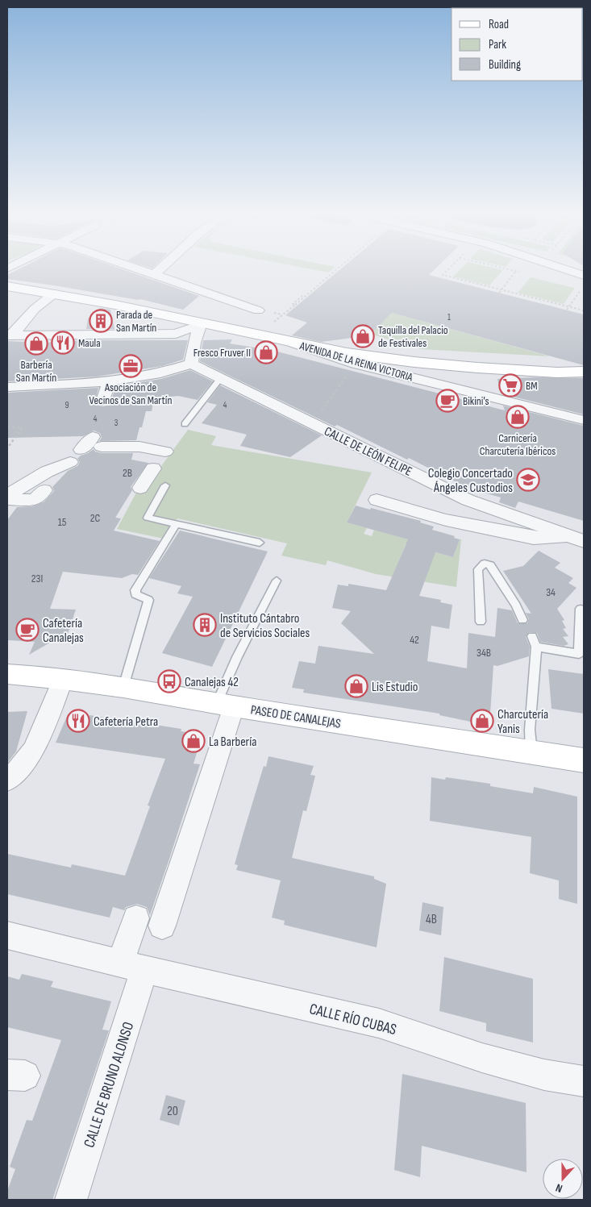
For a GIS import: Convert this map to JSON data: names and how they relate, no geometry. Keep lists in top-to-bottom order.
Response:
{
  "streets": {
    "main road": ["AVENIDA DE LA REINA VICTORIA", "PASEO DE CANALEJAS"],
    "street": ["CALLE DE LEÓN FELIPE", "CALLE RÍO CUBAS", "CALLE DE BRUNO ALONSO"]
  },
  "crossings": [
    ["CALLE RÍO CUBAS", "CALLE DE BRUNO ALONSO"]
  ],
  "places": {
    "building": ["Parada de San Martín", "Instituto Cántabro de Servicios Sociales"],
    "shop": [
      "Taquilla del Palacio de Festivales",
      "Barbería San Martín",
      "Fresco Fruver II",
      "Carnicería Charcutería Ibéricos",
      "Lis Estudio",
      "Charcutería Yanis",
      "La Barbería"
    ],
    "restaurant": ["Maula", "Cafetería Petra"],
    "office": ["Asociación de Vecinos de San Martín"],
    "supermarket": ["BM"],
    "cafe": ["Bikini's", "Cafetería Canalejas"],
    "school or university": ["Colegio Concertado Ángeles Custodios"],
    "bus stop": ["Canalejas 42"]
  },
  "house_numbers": [
    "1",
    "9",
    "4",
    "4",
    "3",
    "2B",
    "2C",
    "15",
    "23I",
    "34",
    "42",
    "34B",
    "4B",
    "20"
  ],
  "legend": ["Road", "Park", "Building"],
  "north": "bottom"
}
